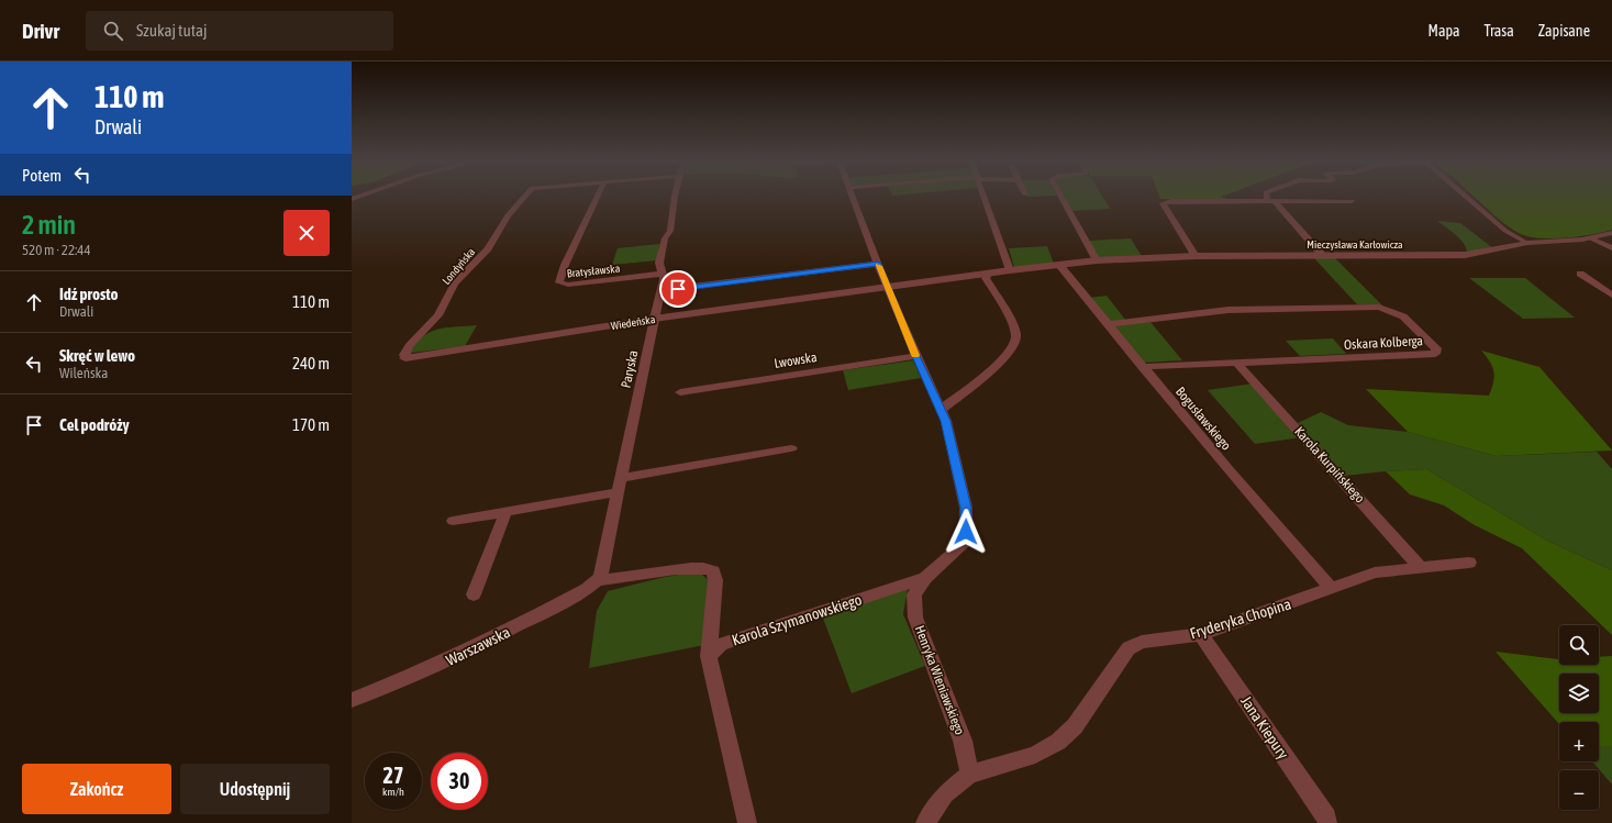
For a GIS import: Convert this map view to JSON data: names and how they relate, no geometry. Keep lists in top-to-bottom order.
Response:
{
  "streets": {
    "street": [
      "Mieczysława Karłowicza",
      "Londyńska",
      "Bratysławska",
      "Wiedeńska",
      "Oskara Kolberga",
      "Lwowska",
      "Paryska",
      "Bogusławskiego",
      "Karola Kurpińskiego",
      "Fryderyka Chopina",
      "Karola Szymanowskiego",
      "Warszawska",
      "Henryka Wieniawskiego",
      "Jana Kiepury"
    ]
  },
  "crossings": [
    ["Londyńska", "Wiedeńska"],
    ["Bratysławska", "Paryska"],
    ["Wiedeńska", "Paryska"],
    ["Wiedeńska", "Henryka Wieniawskiego"],
    ["Oskara Kolberga", "Bogusławskiego"],
    ["Oskara Kolberga", "Karola Kurpińskiego"],
    ["Lwowska", "Henryka Wieniawskiego"],
    ["Paryska", "Warszawska"],
    ["Bogusławskiego", "Fryderyka Chopina"],
    ["Karola Kurpińskiego", "Fryderyka Chopina"],
    ["Fryderyka Chopina", "Henryka Wieniawskiego"],
    ["Fryderyka Chopina", "Jana Kiepury"],
    ["Karola Szymanowskiego", "Henryka Wieniawskiego"]
  ],
  "page": {
    "header": "Drivr",
    "search": "Szukaj tutaj",
    "nav": ["Mapa", "Trasa", "Zapisane"],
    "turn": ["110 m", "Drwali"],
    "then": "Potem",
    "heading": ["2 min", "520 m · 22:44"],
    "list": [
      {
        "name": "Idź prosto",
        "note": "Drwali",
        "value": "110 m"
      },
      {
        "name": "Skręć w lewo",
        "note": "Wileńska",
        "value": "240 m"
      },
      {
        "name": "Cel podróży",
        "value": "170 m"
      }
    ],
    "map_buttons": ["+", "−"],
    "speed": "27 km/h",
    "limit": "30",
    "buttons": ["Zakończ", "Udostępnij"]
  }
}
